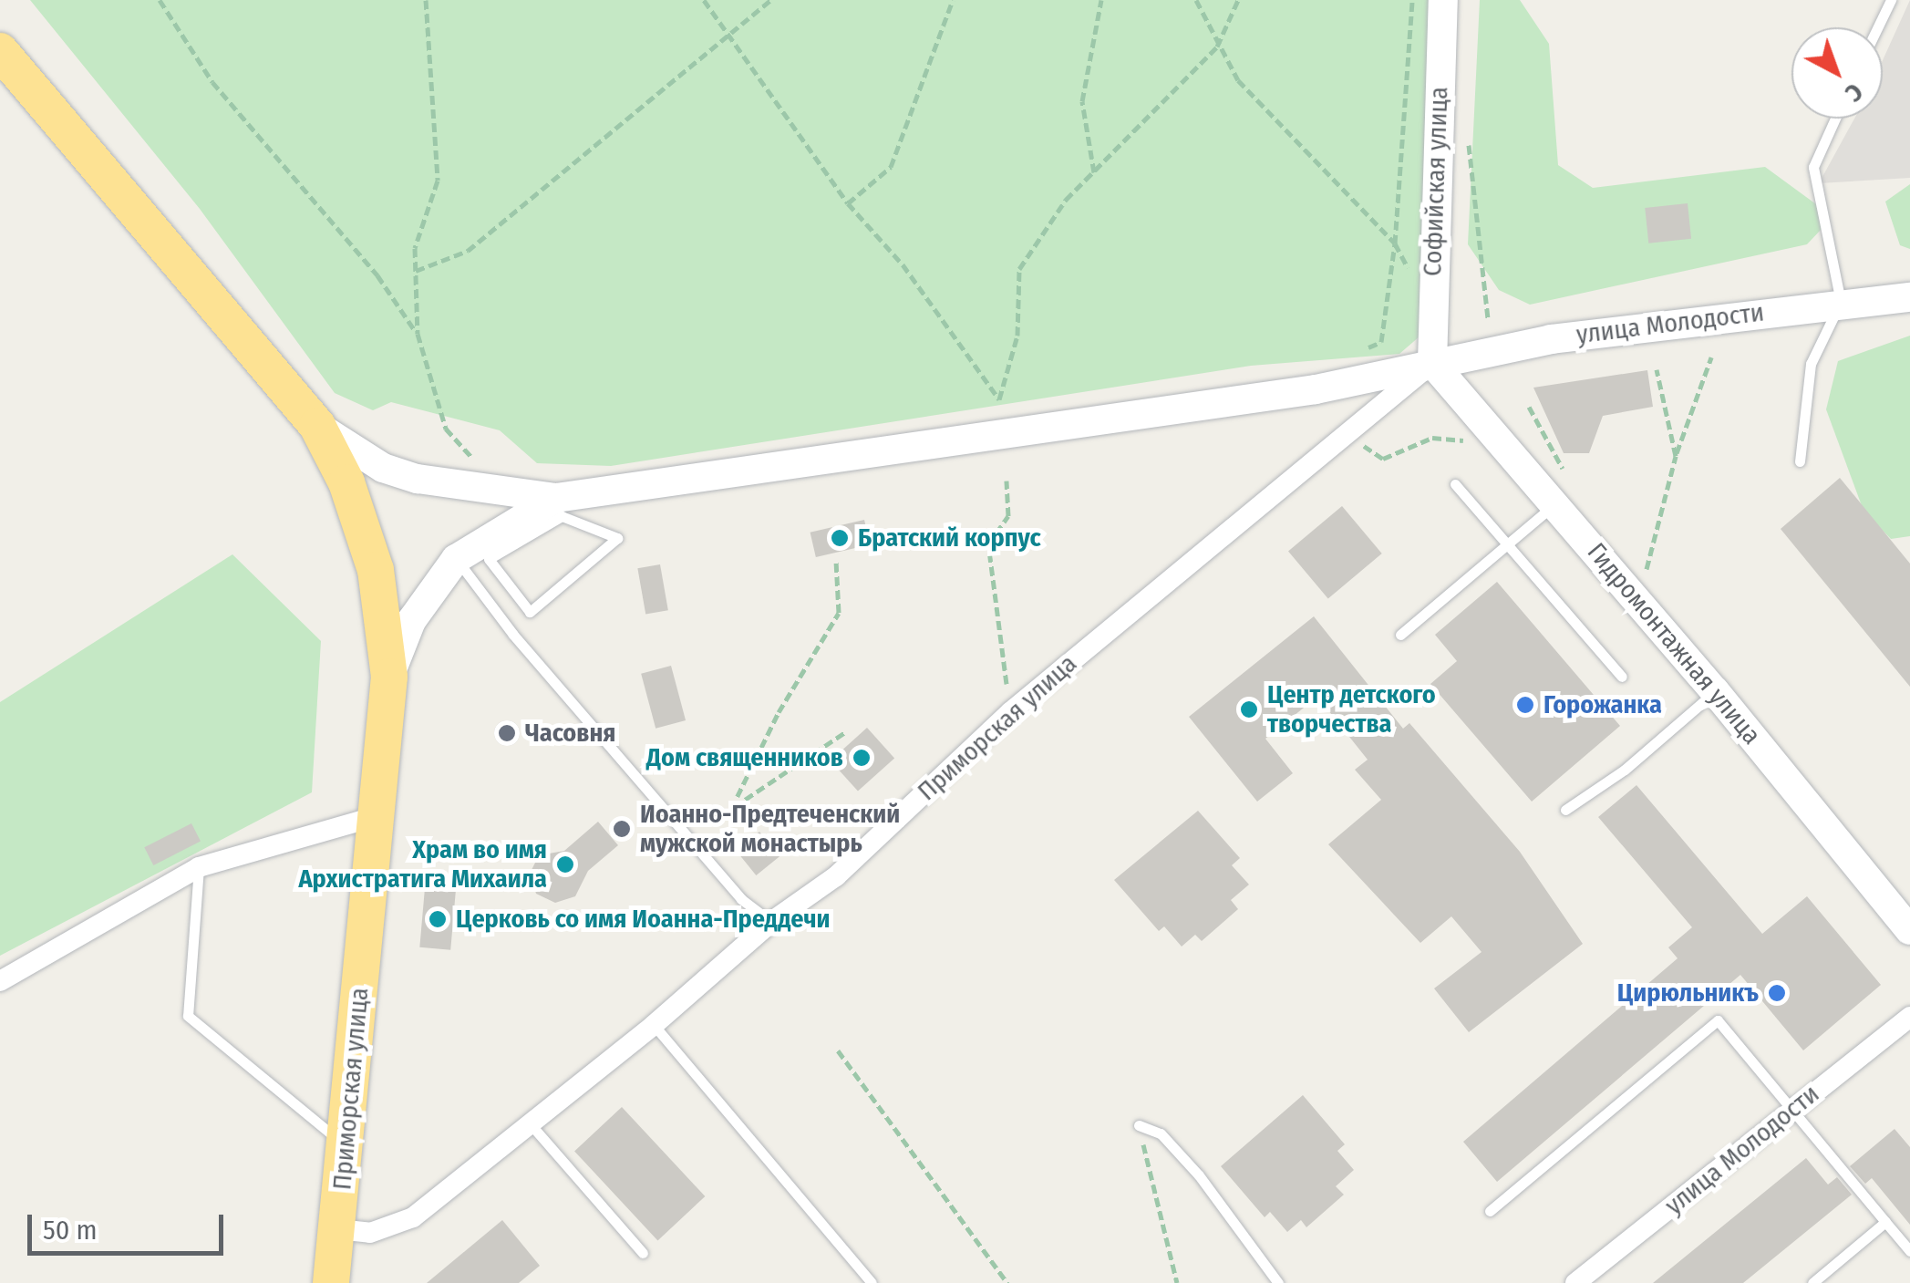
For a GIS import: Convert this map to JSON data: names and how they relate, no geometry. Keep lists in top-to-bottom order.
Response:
{
  "streets": {
    "highway": ["Приморская улица"],
    "main road": ["Софийская улица", "улица Молодости", "Гидромонтажная улица"]
  },
  "crossings": [
    ["Софийская улица", "улица Молодости"],
    ["Софийская улица", "Гидромонтажная улица"],
    ["Софийская улица", "Приморская улица"],
    ["улица Молодости", "Гидромонтажная улица"],
    ["улица Молодости", "Приморская улица"],
    ["Гидромонтажная улица", "Приморская улица"]
  ],
  "places": [
    "Братский корпус",
    "Горожанка",
    "Центр детского творчества",
    "Часовня",
    "Дом священников",
    "Иоанно-Предтеченский мужской монастырь",
    "Храм во имя Архистратига Михаила",
    "Церковь со имя Иоанна-Преддечи",
    "Цирюльникъ"
  ],
  "scale_bar": "50 m",
  "north": "bottom right"
}
